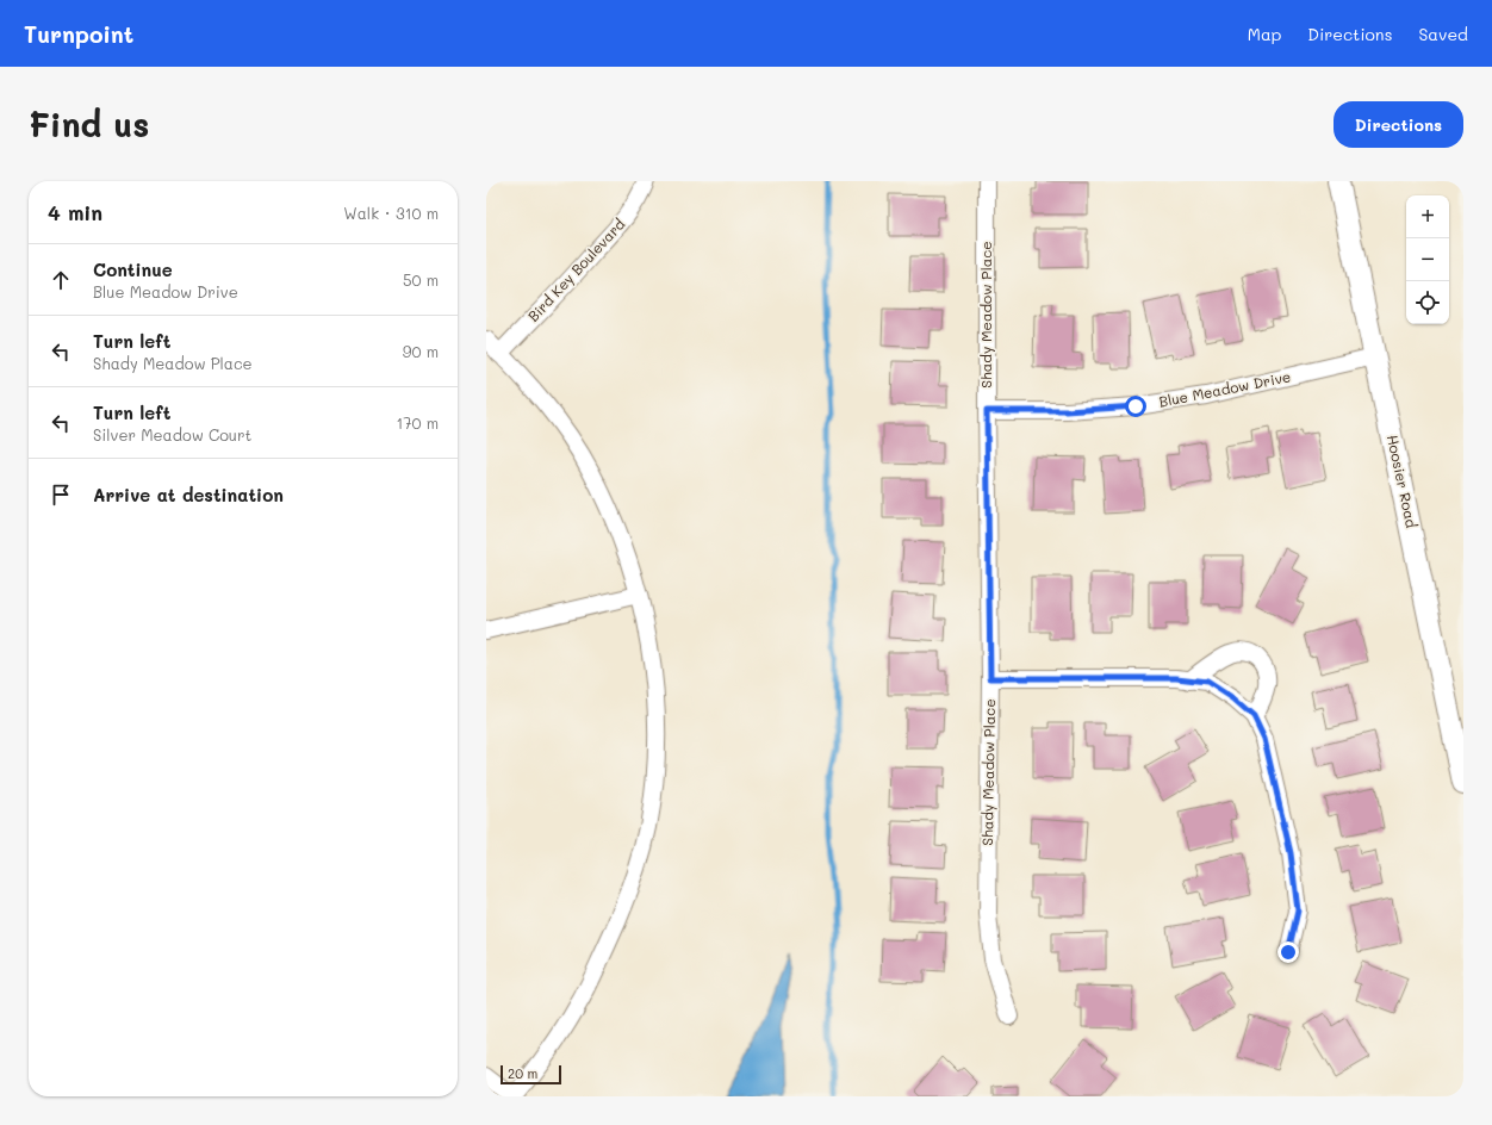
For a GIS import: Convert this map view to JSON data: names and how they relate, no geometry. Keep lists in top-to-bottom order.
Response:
{
  "streets": {
    "street": [
      "Bird Key Boulevard",
      "Shady Meadow Place",
      "Blue Meadow Drive",
      "Hoosier Road"
    ]
  },
  "crossings": [
    ["Shady Meadow Place", "Blue Meadow Drive"],
    ["Blue Meadow Drive", "Hoosier Road"]
  ],
  "scale_bar": "20 m",
  "page": {
    "header": "Turnpoint",
    "nav": ["Map", "Directions", "Saved"],
    "buttons": "Directions",
    "title": "Find us",
    "heading": ["4 min", "Walk · 310 m"],
    "map_buttons": ["+", "−"],
    "list": [
      ["Continue", "Blue Meadow Drive", "50 m"],
      ["Turn left", "Shady Meadow Place", "90 m"],
      ["Turn left", "Silver Meadow Court", "170 m"],
      "Arrive at destination"
    ],
    "scale": "20 m"
  }
}
